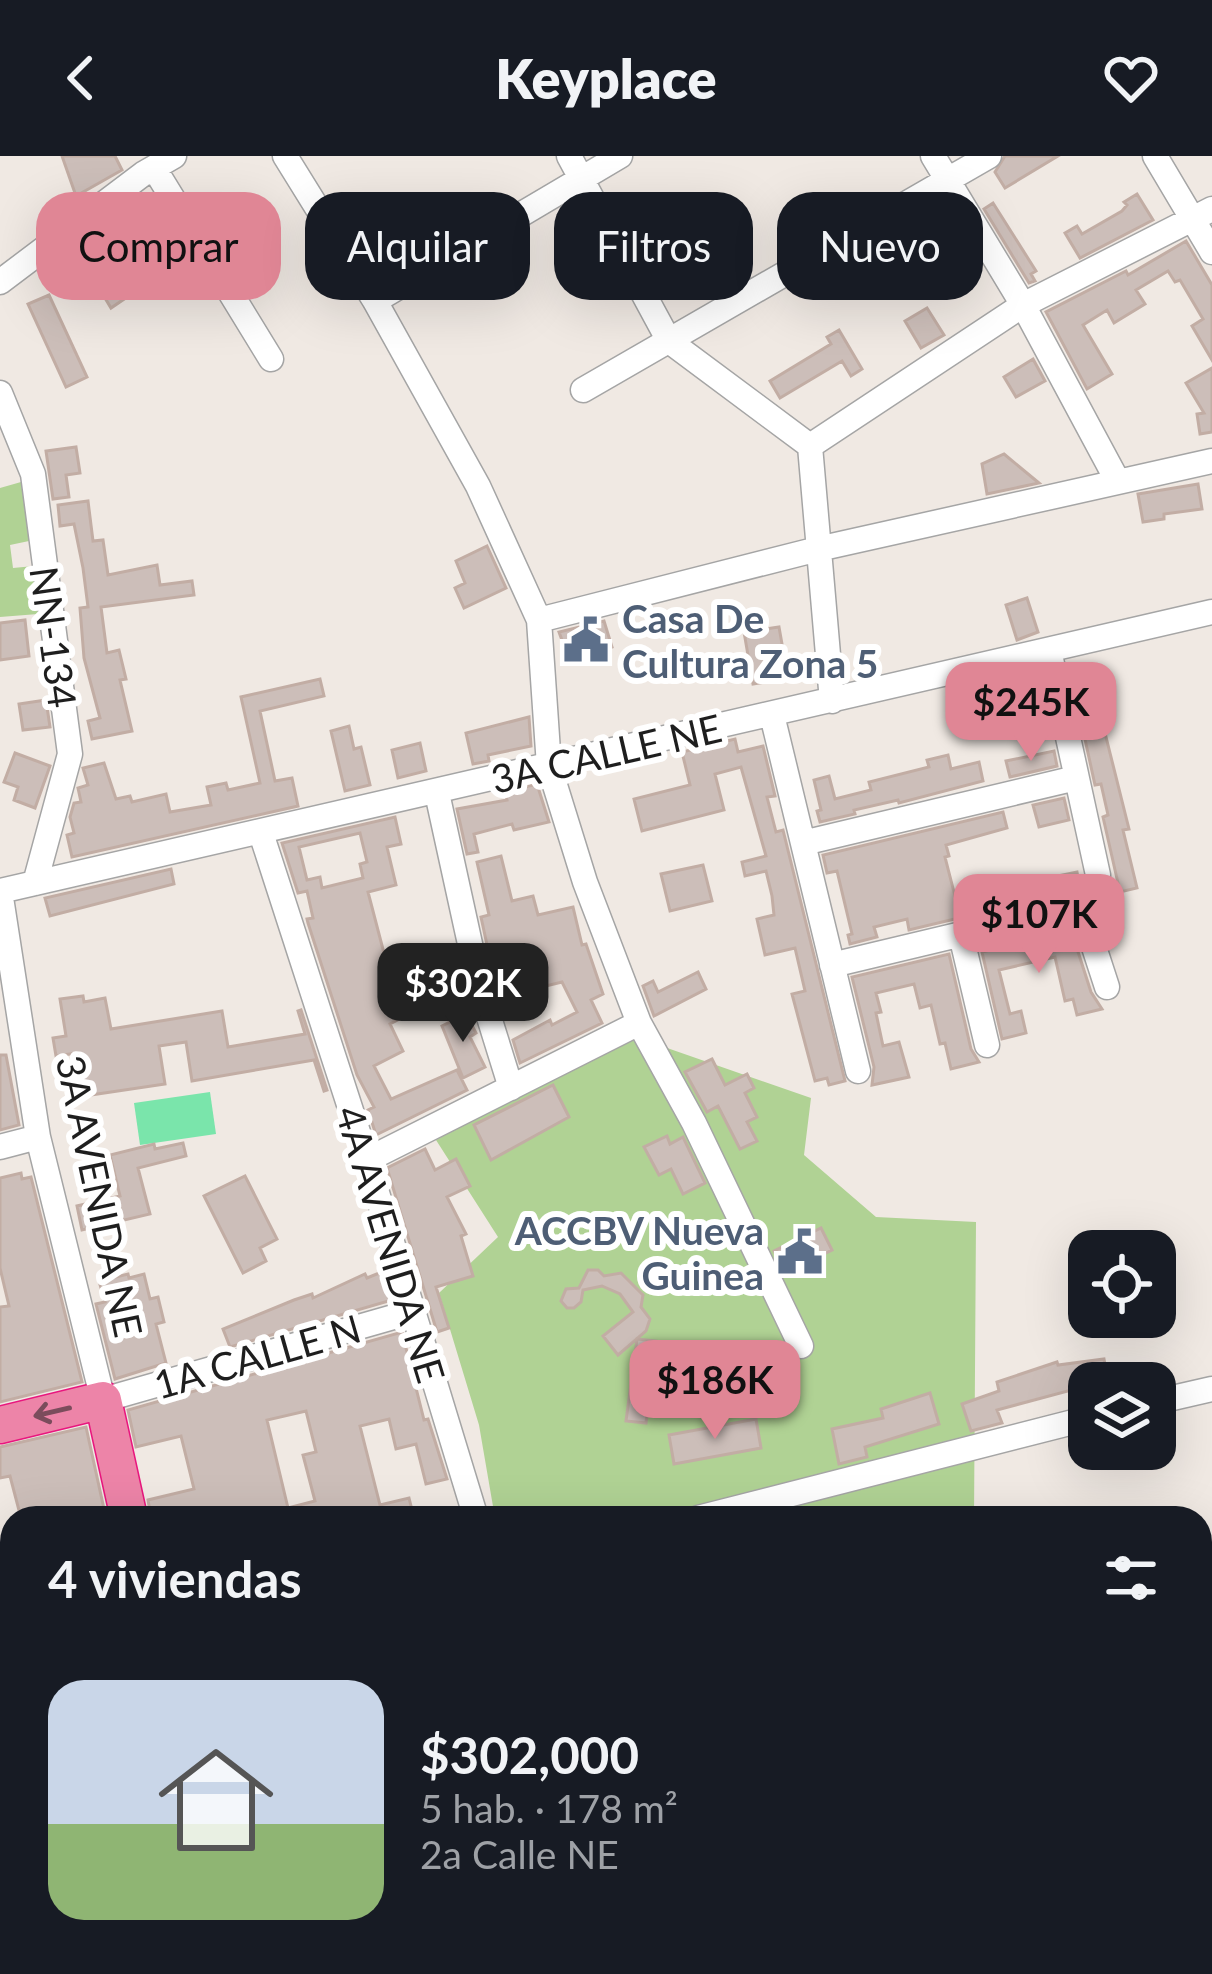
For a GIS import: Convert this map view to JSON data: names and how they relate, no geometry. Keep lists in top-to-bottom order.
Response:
{
  "streets": {
    "highway": ["3A AVENIDA NE"],
    "street": [
      "NN-134",
      "3A CALLE NE",
      "4A AVENIDA NE",
      "1A CALLE N"
    ]
  },
  "crossings": [
    ["NN-134", "3A CALLE NE"],
    ["3A CALLE NE", "3A AVENIDA NE"],
    ["3A CALLE NE", "4A AVENIDA NE"],
    ["3A AVENIDA NE", "1A CALLE N"],
    ["4A AVENIDA NE", "1A CALLE N"]
  ],
  "places": {
    "public building": ["Casa De Cultura Zona 5", "ACCBV Nueva Guinea"]
  },
  "page": {
    "header": "Keyplace",
    "chip": [
      "Comprar",
      "Alquilar",
      "Filtros",
      "Nuevo"
    ],
    "price": [
      "$245K",
      "$107K",
      "$302K",
      "$186K"
    ],
    "heading": "4 viviendas",
    "list": [
      {
        "name": "$302,000",
        "note": "5 hab. · 178 m² · 2a Calle NE"
      }
    ]
  }
}
